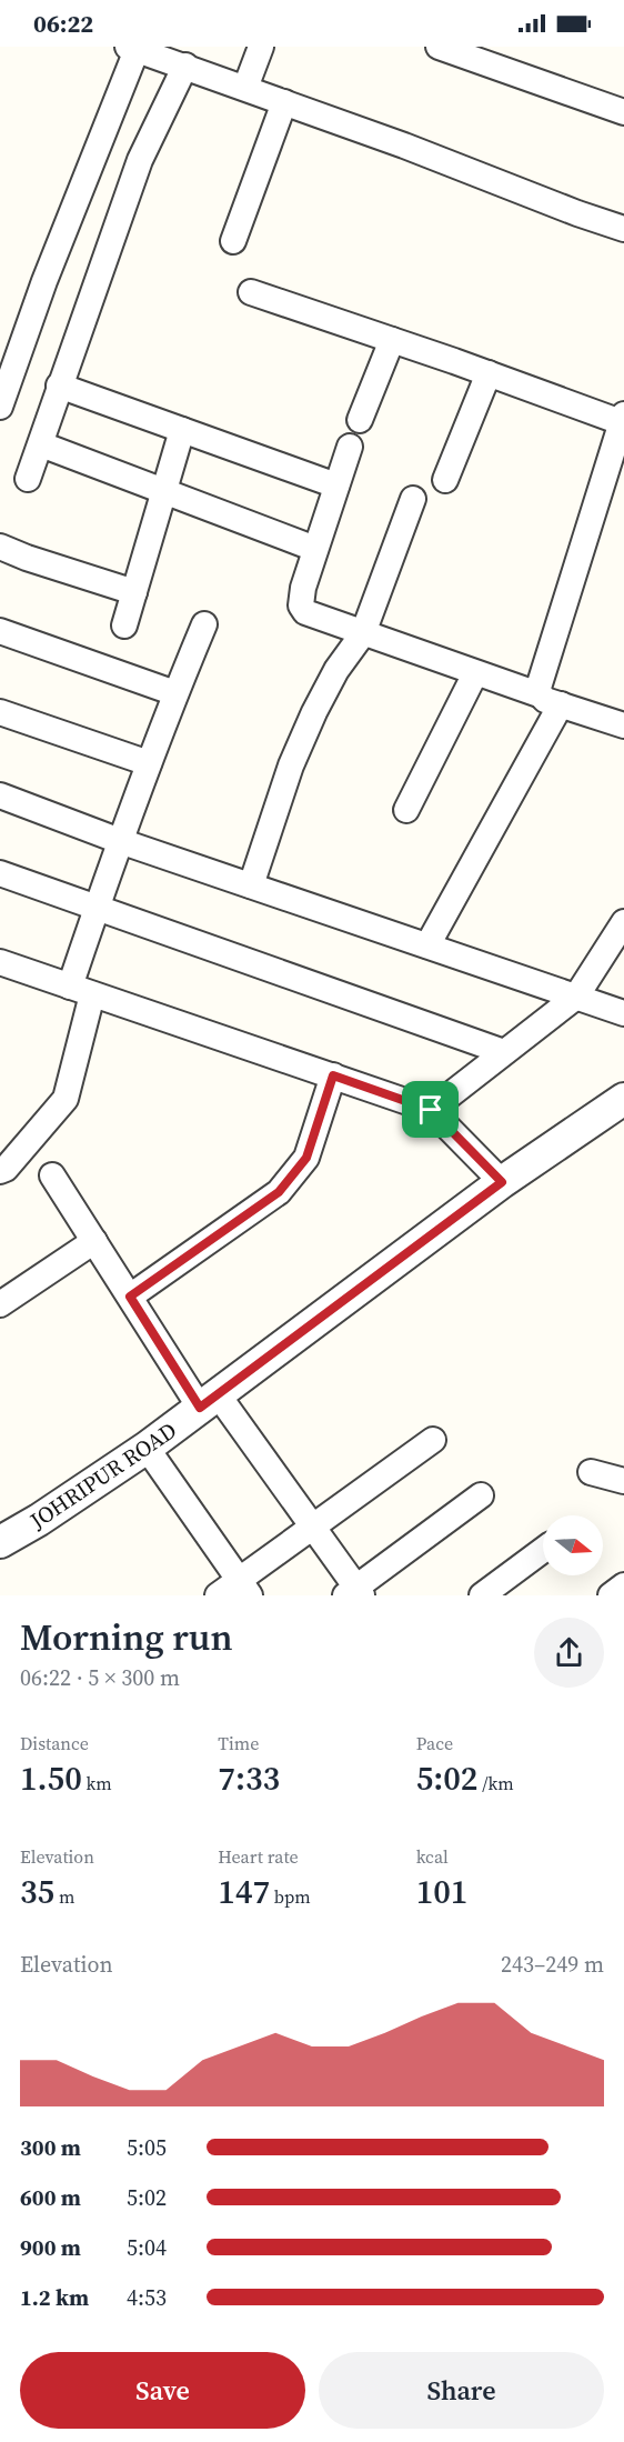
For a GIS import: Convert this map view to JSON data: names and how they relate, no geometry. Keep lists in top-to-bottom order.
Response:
{
  "streets": {
    "street": ["JOHRIPUR ROAD"]
  },
  "north": "right",
  "page": {
    "status": "06:22",
    "heading": ["Morning run", "06:22 · 5 × 300 m"],
    "stats": [
      ["Distance", "1.50 km"],
      ["Time", "7:33"],
      ["Pace", "5:02 /km"],
      ["Elevation", "35 m"],
      ["Heart rate", "147 bpm"],
      ["kcal", "101"]
    ],
    "chart": ["Elevation", "243–249 m"],
    "list": [
      {
        "name": "300 m",
        "note": "5:05"
      },
      {
        "name": "600 m",
        "note": "5:02"
      },
      {
        "name": "900 m",
        "note": "5:04"
      },
      {
        "name": "1.2 km",
        "note": "4:53"
      }
    ],
    "buttons": ["Save", "Share"]
  }
}
